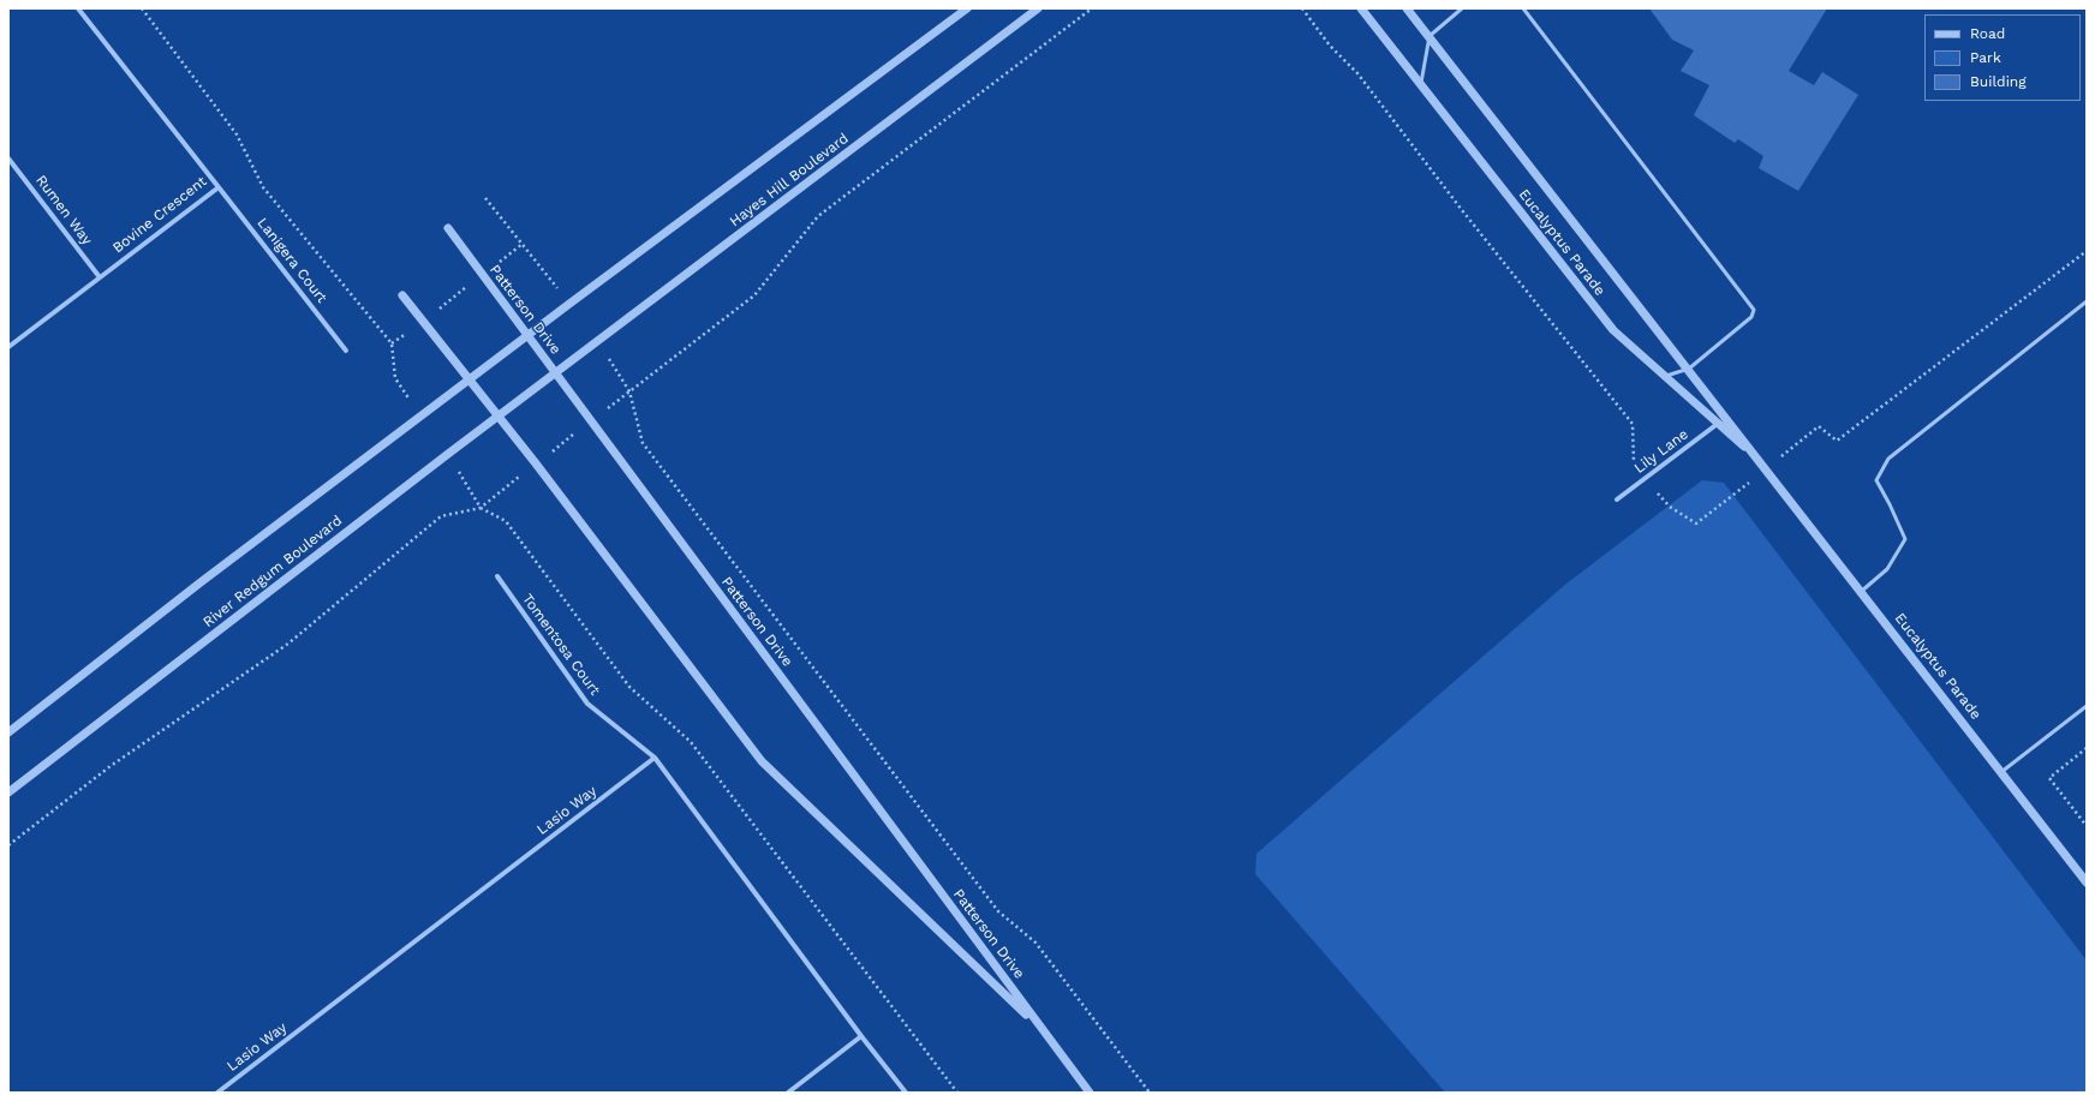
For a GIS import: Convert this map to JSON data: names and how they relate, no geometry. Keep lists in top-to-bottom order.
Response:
{
  "streets": {
    "street": [
      "Hayes Hill Boulevard",
      "Rumen Way",
      "Bovine Crescent",
      "Eucalyptus Parade",
      "Lanigera Court",
      "Patterson Drive",
      "Lily Lane",
      "River Redgum Boulevard",
      "Tomentosa Court",
      "Lasio Way"
    ]
  },
  "crossings": [
    ["Hayes Hill Boulevard", "Patterson Drive"],
    ["Hayes Hill Boulevard", "River Redgum Boulevard"],
    ["Rumen Way", "Bovine Crescent"],
    ["Bovine Crescent", "Lanigera Court"],
    ["Eucalyptus Parade", "Lily Lane"],
    ["Patterson Drive", "River Redgum Boulevard"],
    ["Tomentosa Court", "Lasio Way"]
  ],
  "legend": ["Road", "Park", "Building"]
}
